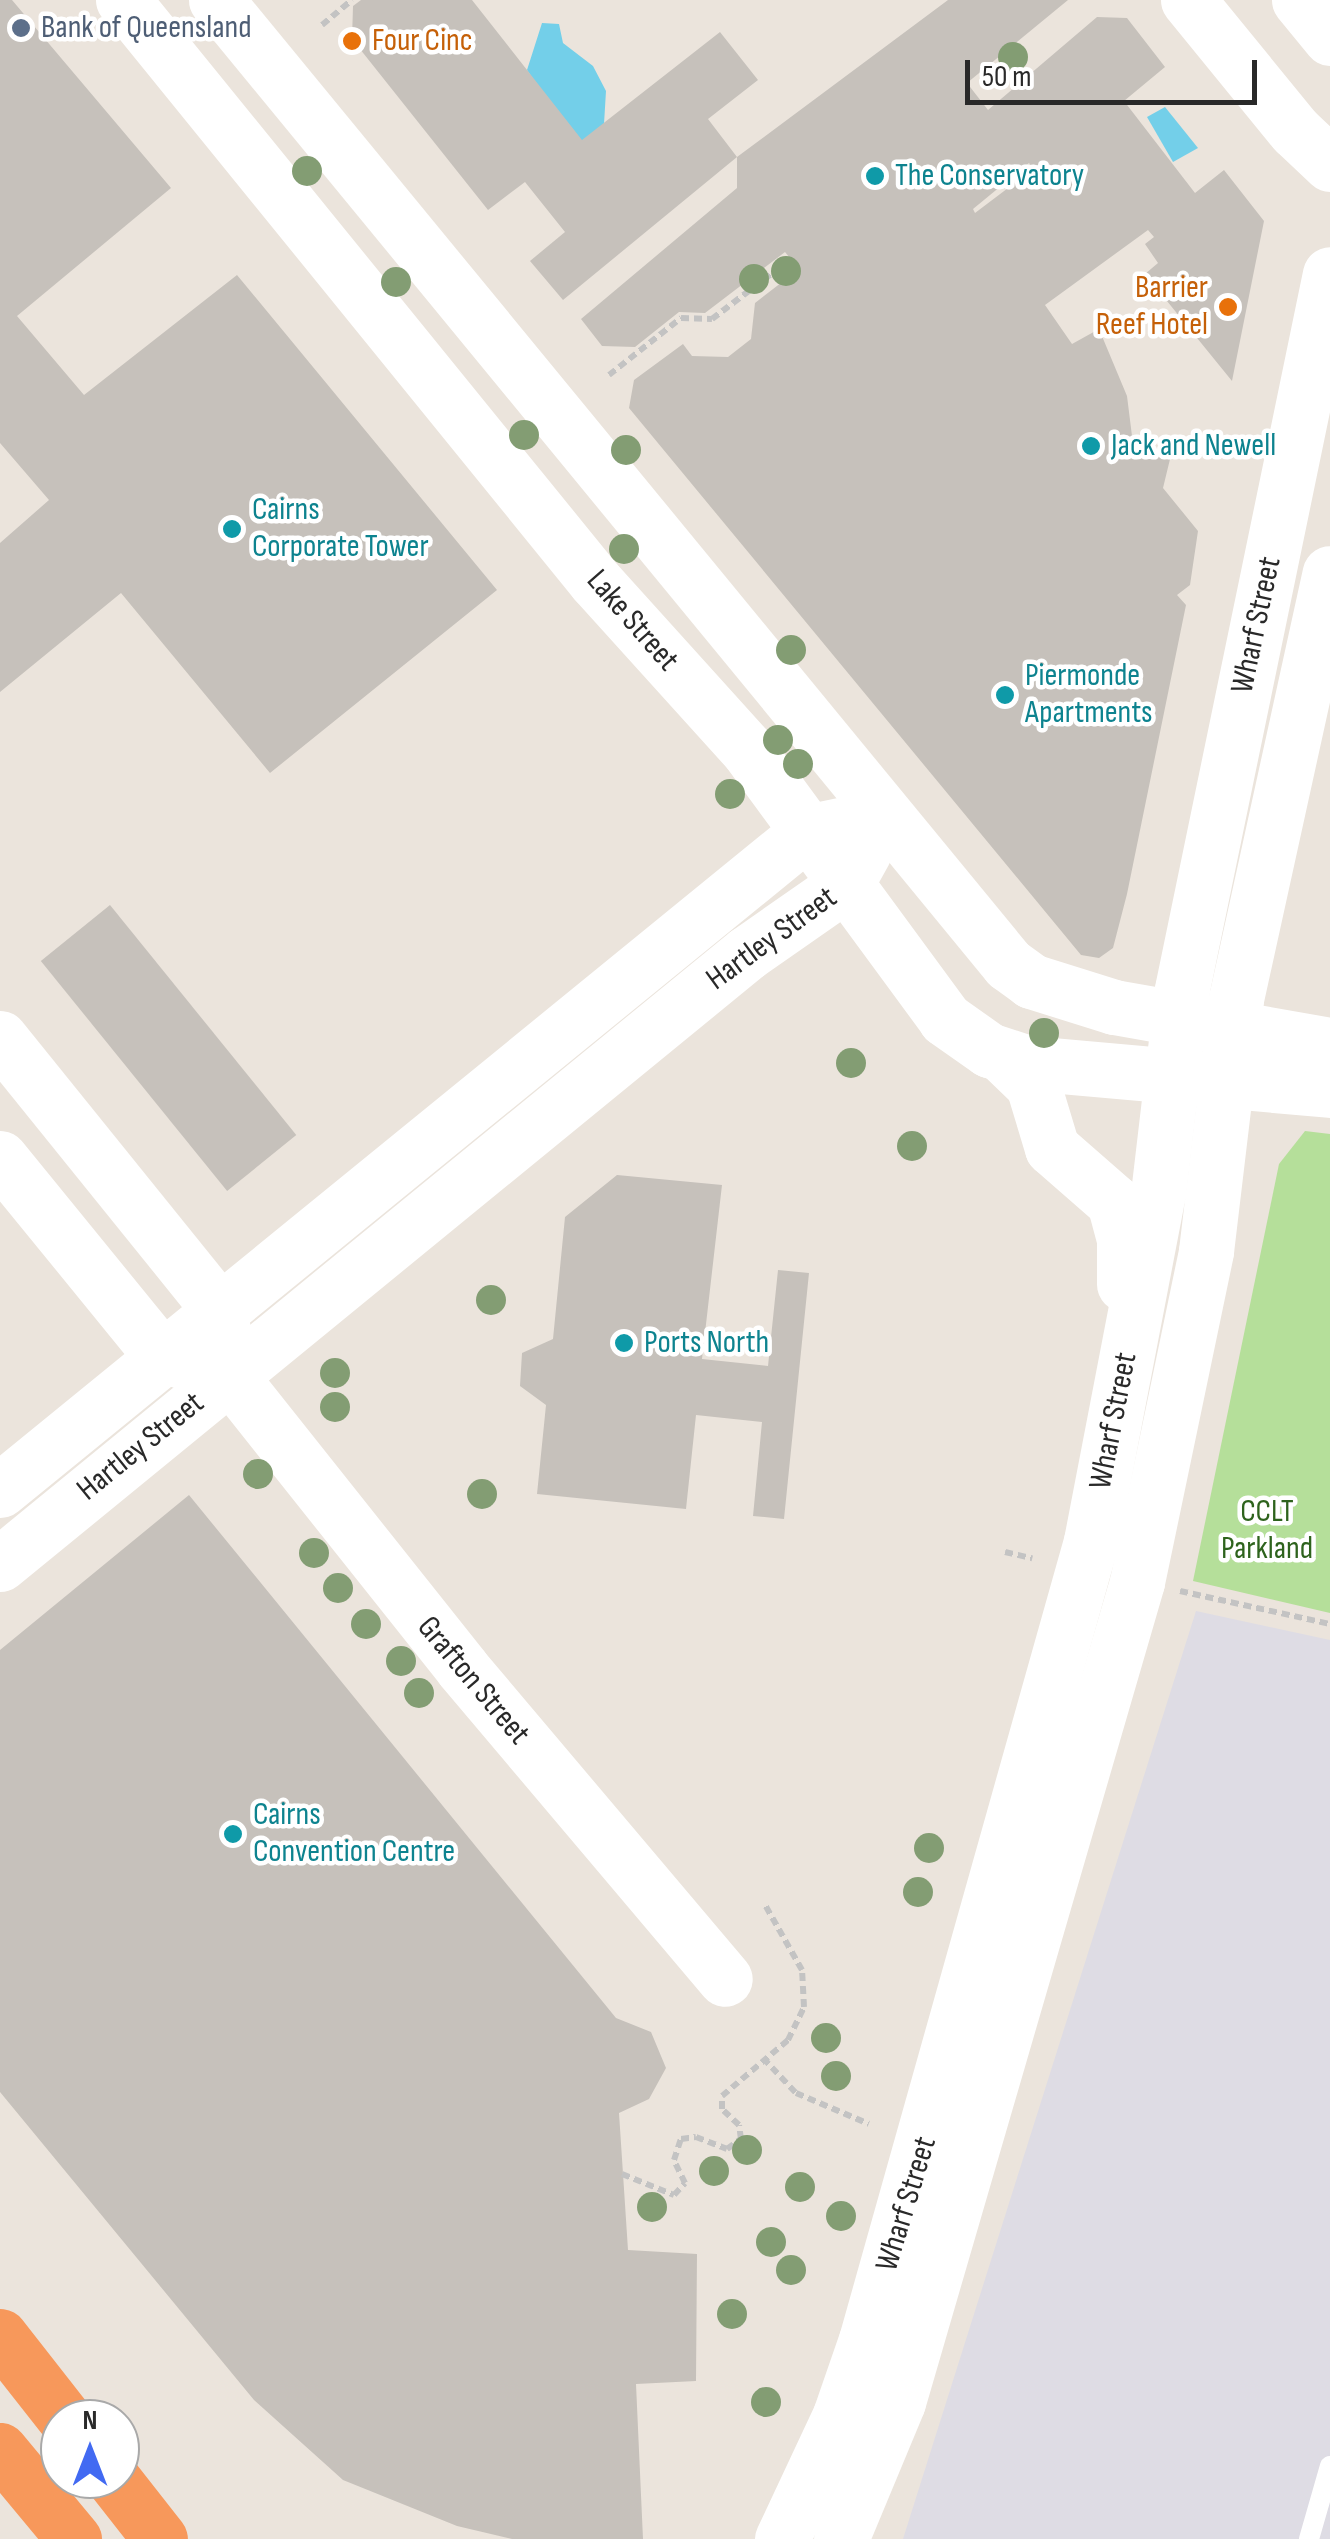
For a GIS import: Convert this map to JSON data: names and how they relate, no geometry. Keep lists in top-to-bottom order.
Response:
{
  "streets": {
    "street": [
      "Lake Street",
      "Wharf Street",
      "Hartley Street",
      "Grafton Street"
    ]
  },
  "crossings": [
    ["Lake Street", "Wharf Street"],
    ["Lake Street", "Hartley Street"],
    ["Hartley Street", "Grafton Street"]
  ],
  "parks": ["CCLT Parkland"],
  "places": [
    "Bank of Queensland",
    "Four Cinc",
    "The Conservatory",
    "Barrier Reef Hotel",
    "Jack and Newell",
    "Cairns Corporate Tower",
    "Piermonde Apartments",
    "Ports North",
    "Cairns Convention Centre"
  ],
  "scale_bar": "50 m",
  "north": "top"
}
